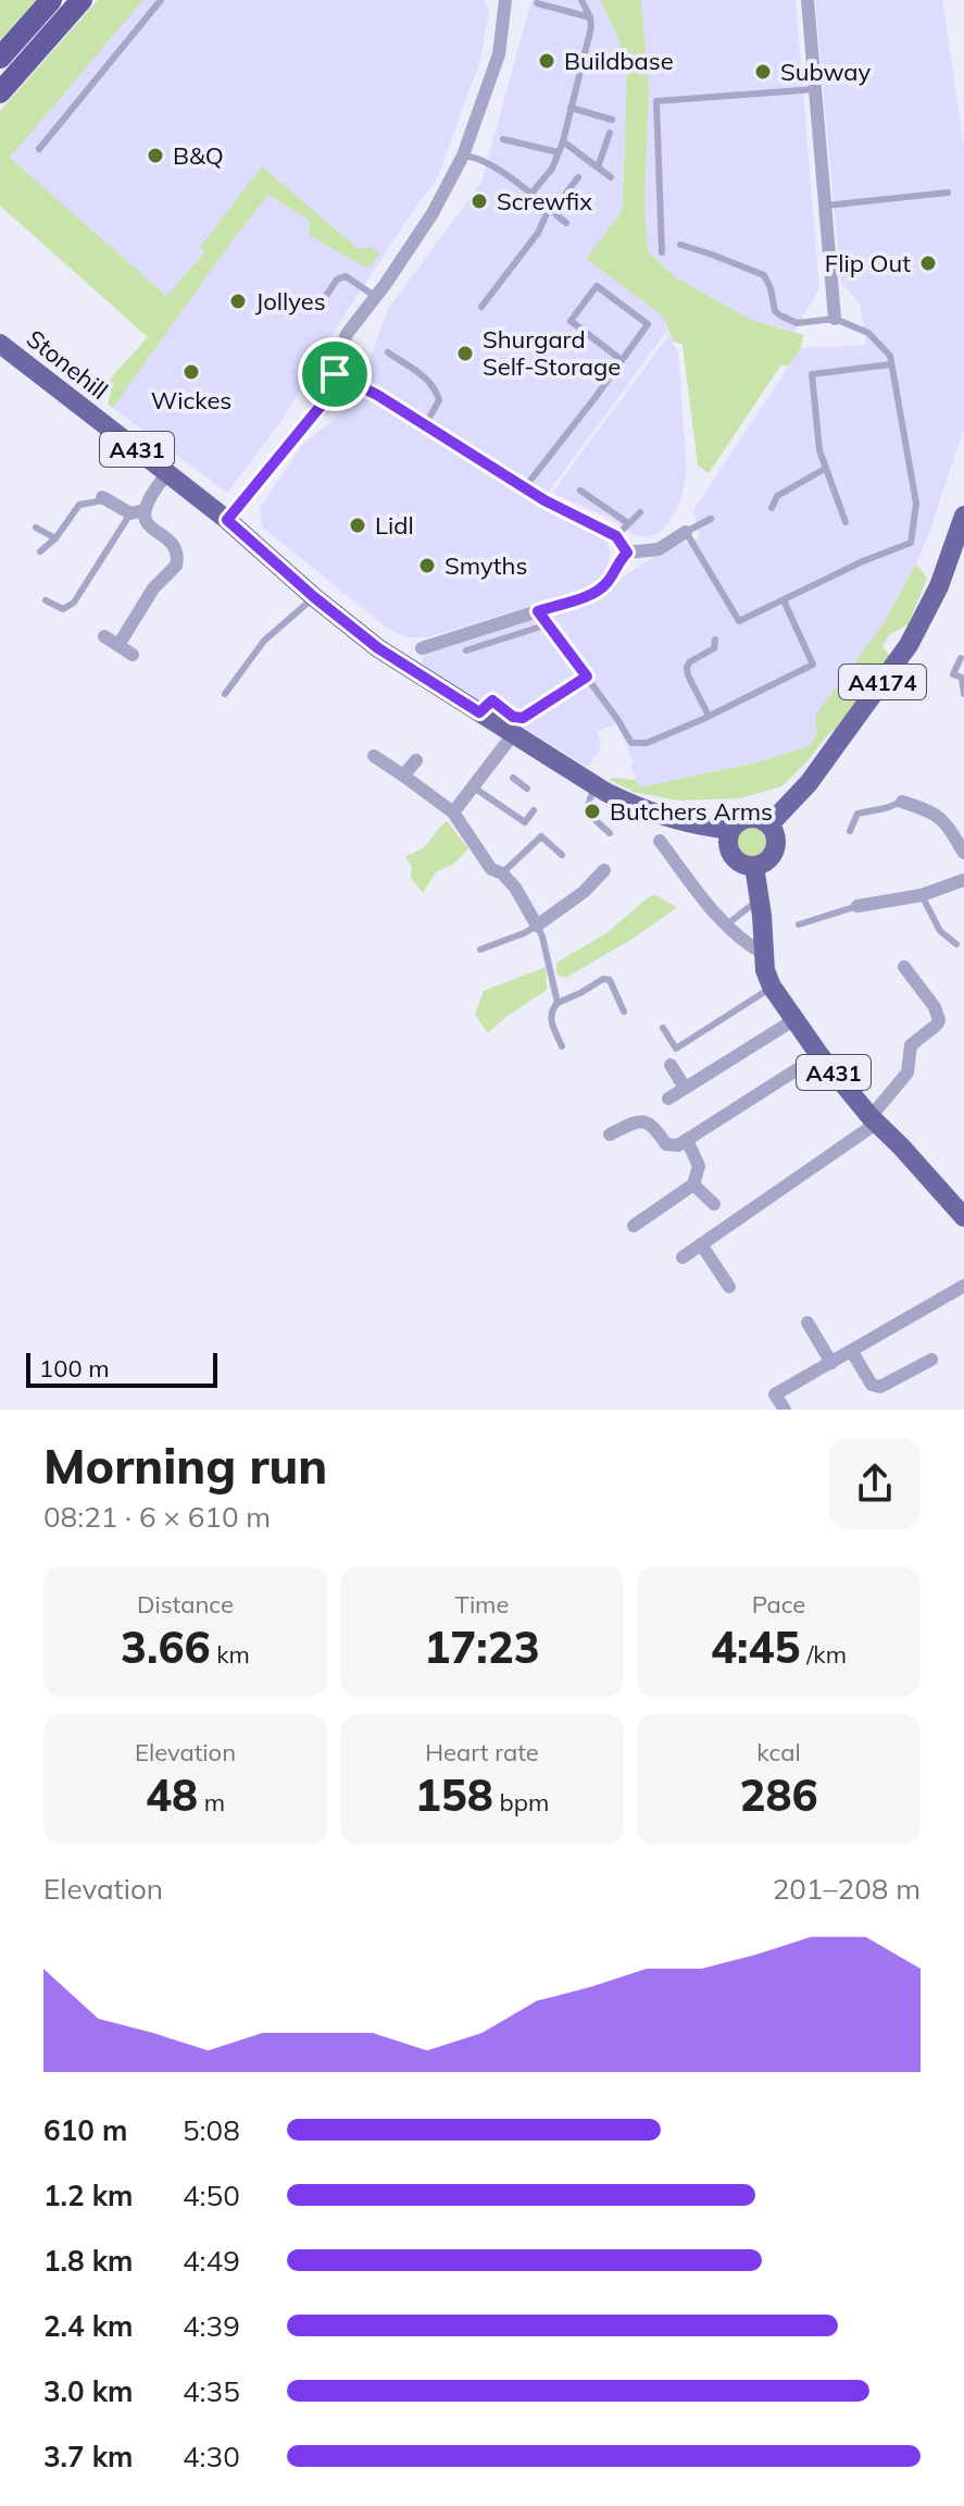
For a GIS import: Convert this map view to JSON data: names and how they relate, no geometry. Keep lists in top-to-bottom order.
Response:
{
  "streets": {
    "main road": ["Stonehill", "A431", "A4174"]
  },
  "crossings": [
    ["Stonehill", "A431"],
    ["A431", "A4174"]
  ],
  "places": [
    "Buildbase",
    "Subway",
    "B&Q",
    "Screwfix",
    "Flip Out",
    "Jollyes",
    "Shurgard Self-Storage",
    "Wickes",
    "Lidl",
    "Smyths",
    "Butchers Arms"
  ],
  "scale_bar": "100 m",
  "page": {
    "scale": "100 m",
    "heading": ["Morning run", "08:21 · 6 × 610 m"],
    "stats": [
      ["Distance", "3.66 km"],
      ["Time", "17:23"],
      ["Pace", "4:45 /km"],
      ["Elevation", "48 m"],
      ["Heart rate", "158 bpm"],
      ["kcal", "286"]
    ],
    "chart": ["Elevation", "201–208 m"],
    "list": [
      {
        "name": "610 m",
        "note": "5:08"
      },
      {
        "name": "1.2 km",
        "note": "4:50"
      },
      {
        "name": "1.8 km",
        "note": "4:49"
      },
      {
        "name": "2.4 km",
        "note": "4:39"
      },
      {
        "name": "3.0 km",
        "note": "4:35"
      },
      {
        "name": "3.7 km",
        "note": "4:30"
      }
    ]
  }
}
